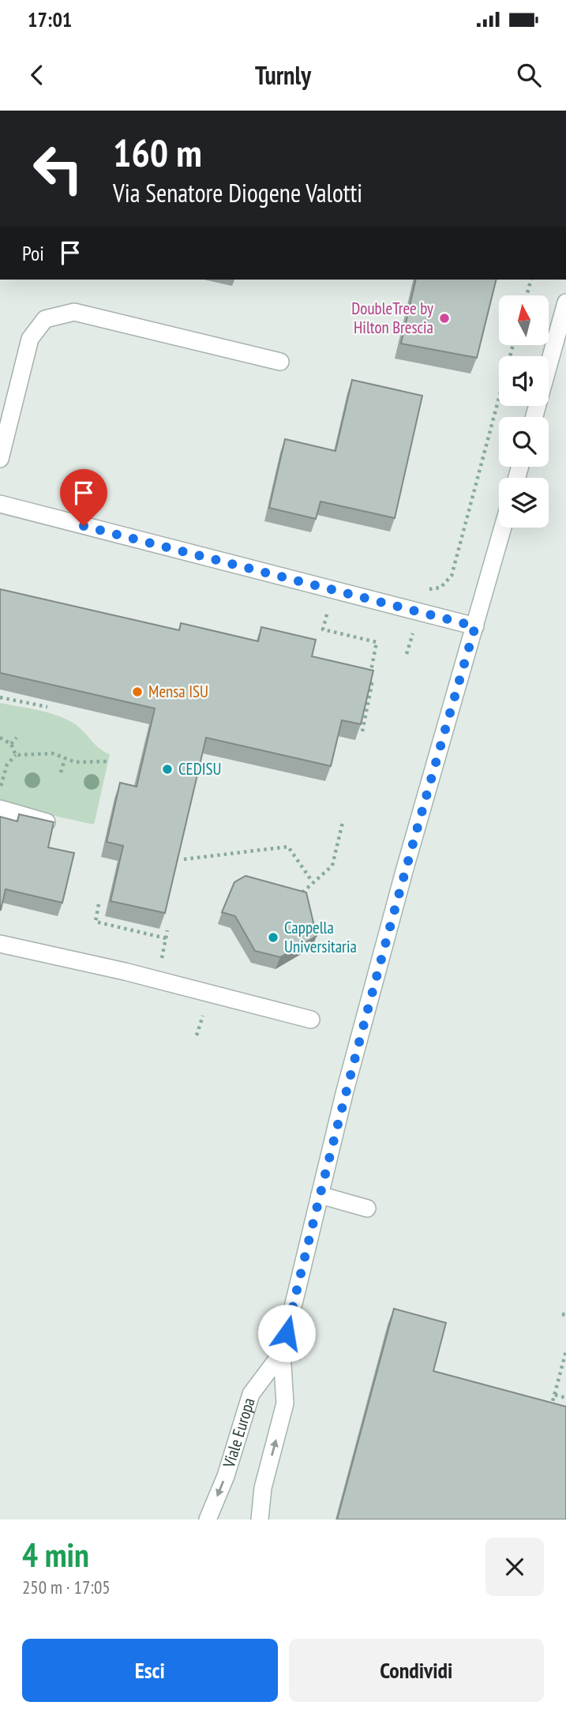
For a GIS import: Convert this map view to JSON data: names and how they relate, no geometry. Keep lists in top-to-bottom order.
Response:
{
  "streets": {
    "street": ["Viale Europa"]
  },
  "places": [
    "DoubleTree by Hilton Brescia",
    "Mensa ISU",
    "CEDISU",
    "Cappella Universitaria"
  ],
  "north": "top",
  "page": {
    "status": "17:01",
    "header": "Turnly",
    "turn": ["160 m", "Via Senatore Diogene Valotti"],
    "then": "Poi",
    "heading": ["4 min", "250 m · 17:05"],
    "buttons": ["Esci", "Condividi"]
  }
}
